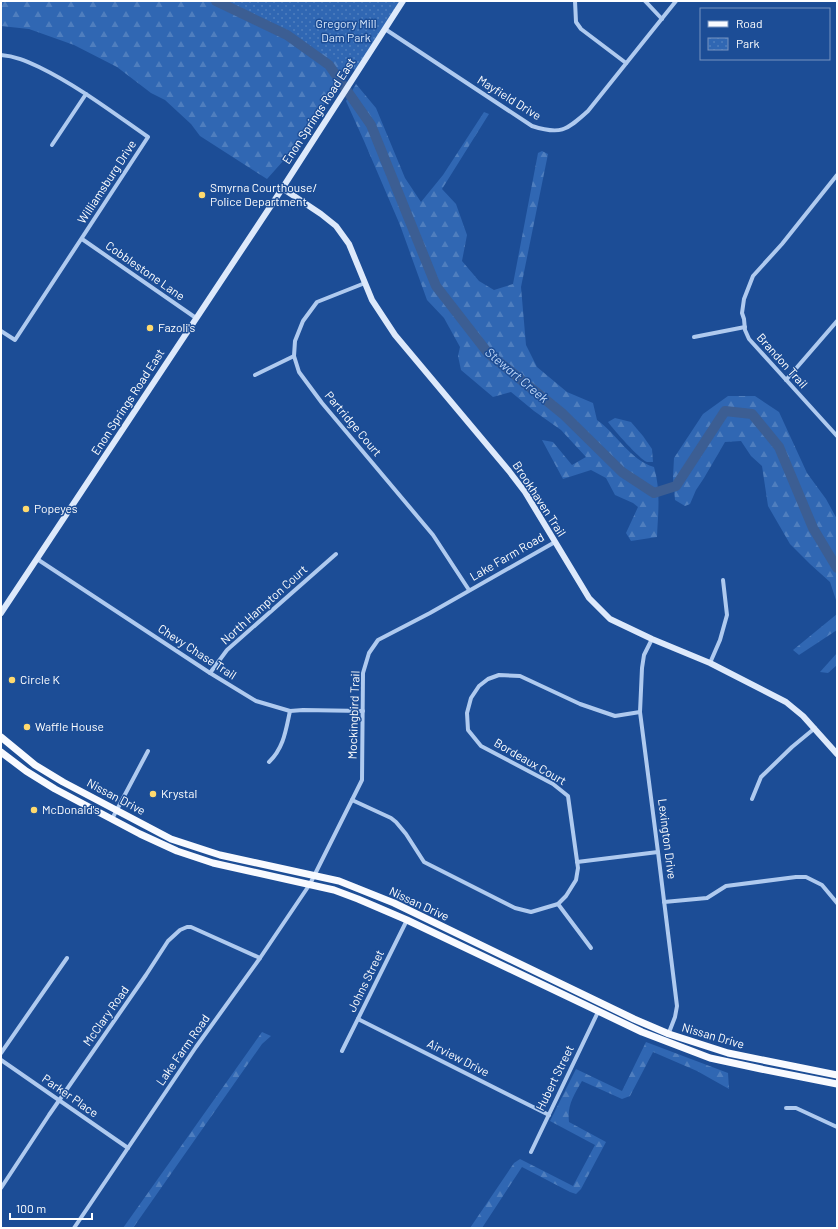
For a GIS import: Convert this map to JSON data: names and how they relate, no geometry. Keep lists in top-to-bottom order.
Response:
{
  "streets": {
    "main road": ["Nissan Drive"],
    "street": [
      "Mayfield Drive",
      "Enon Springs Road East",
      "Williamsburg Drive",
      "Cobblestone Lane",
      "Brandon Trail",
      "Partridge Court",
      "Brookhaven Trail",
      "Lake Farm Road",
      "North Hampton Court",
      "Chevy Chase Trail",
      "Mockingbird Trail",
      "Bordeaux Court",
      "Lexington Drive",
      "Johns Street",
      "McClary Road",
      "Airview Drive",
      "Hubert Street",
      "Parker Place"
    ]
  },
  "crossings": [
    ["Mayfield Drive", "Enon Springs Road East"],
    ["Enon Springs Road East", "Cobblestone Lane"],
    ["Enon Springs Road East", "Brookhaven Trail"],
    ["Enon Springs Road East", "Chevy Chase Trail"],
    ["Williamsburg Drive", "Cobblestone Lane"],
    ["Partridge Court", "Brookhaven Trail"],
    ["Partridge Court", "Lake Farm Road"],
    ["Partridge Court", "Mockingbird Trail"],
    ["Brookhaven Trail", "Lake Farm Road"],
    ["Brookhaven Trail", "Lexington Drive"],
    ["Lake Farm Road", "Mockingbird Trail"],
    ["Lake Farm Road", "Nissan Drive"],
    ["Lake Farm Road", "McClary Road"],
    ["Lake Farm Road", "Parker Place"],
    ["North Hampton Court", "Chevy Chase Trail"],
    ["Chevy Chase Trail", "Mockingbird Trail"],
    ["Mockingbird Trail", "Nissan Drive"],
    ["Bordeaux Court", "Lexington Drive"],
    ["Nissan Drive", "Lexington Drive"],
    ["Nissan Drive", "Johns Street"],
    ["Nissan Drive", "Hubert Street"],
    ["Johns Street", "Airview Drive"],
    ["McClary Road", "Parker Place"],
    ["Airview Drive", "Hubert Street"]
  ],
  "water": ["Stewart Creek"],
  "parks": ["Gregory Mill Dam Park"],
  "places": [
    "Smyrna Courthouse/ Police Department",
    "Fazoli's",
    "Popeyes",
    "Circle K",
    "Waffle House",
    "Krystal",
    "McDonald's"
  ],
  "legend": ["Road", "Park"],
  "scale_bar": "100 m"
}
